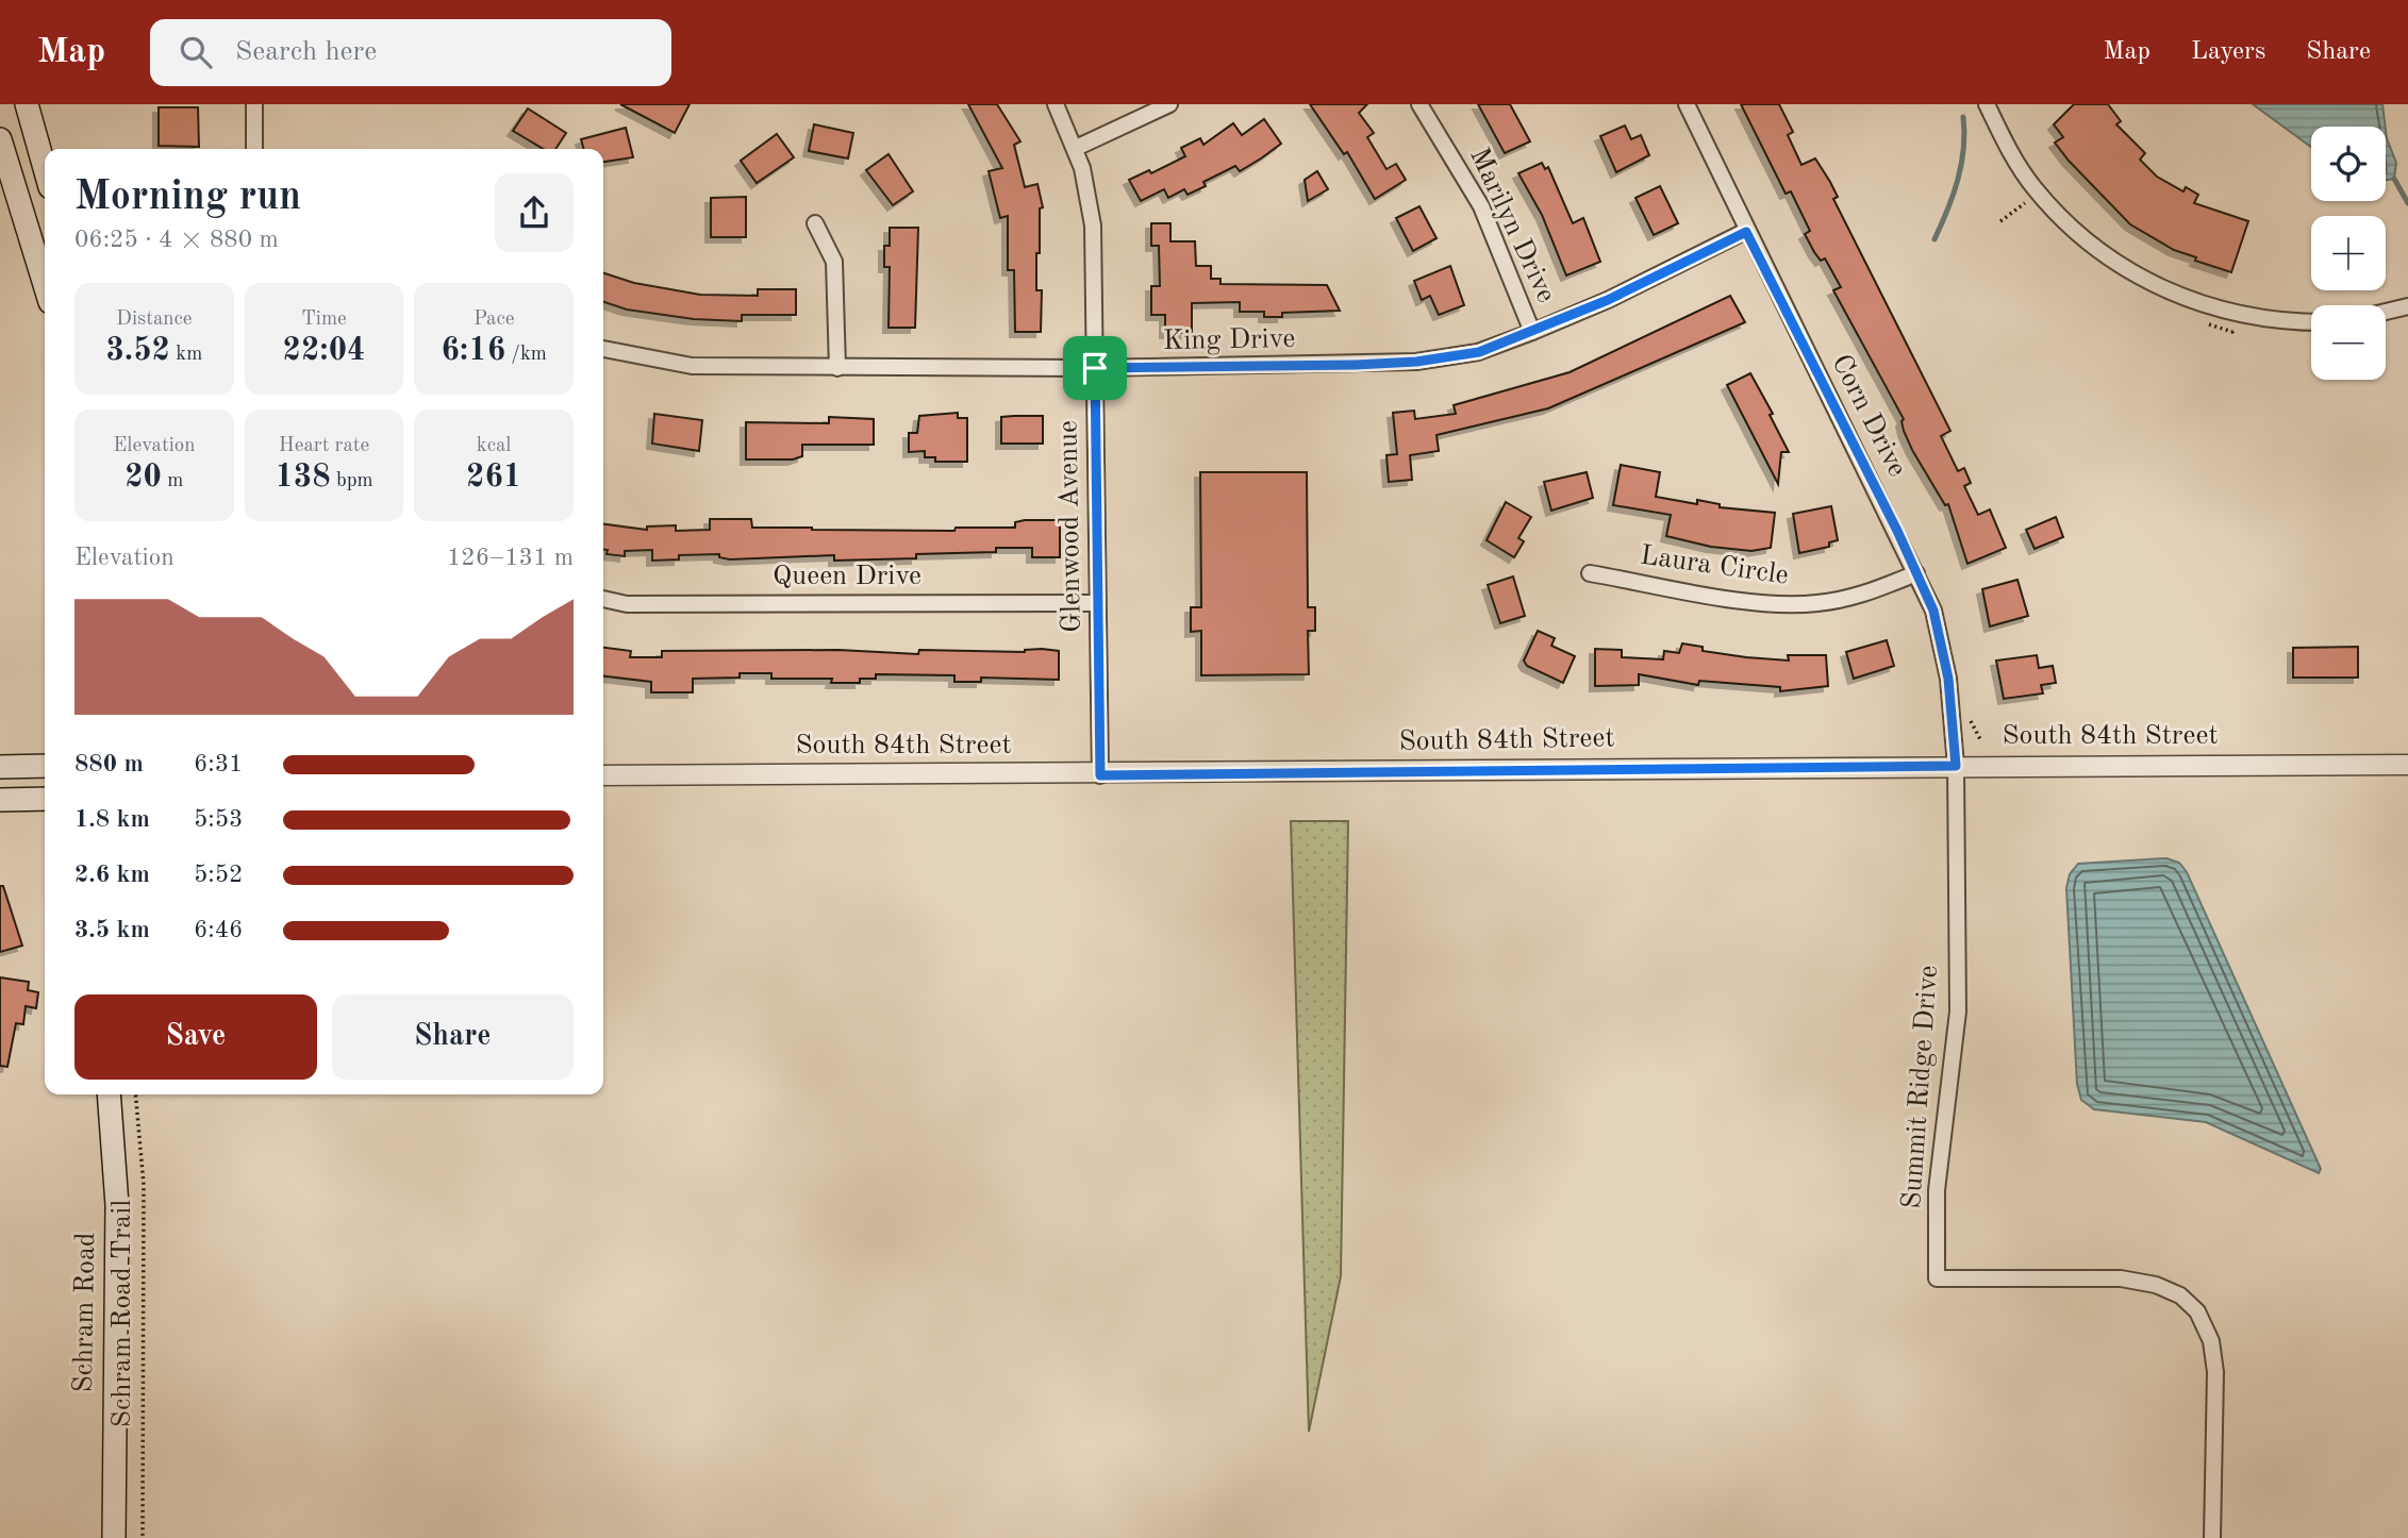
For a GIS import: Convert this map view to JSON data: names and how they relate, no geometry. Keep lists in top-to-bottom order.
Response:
{
  "streets": {
    "main road": ["Schram Road"],
    "street": [
      "Marilyn Drive",
      "King Drive",
      "Corn Drive",
      "Glenwood Avenue",
      "Laura Circle",
      "Queen Drive",
      "South 84th Street",
      "Summit Ridge Drive"
    ],
    "path": ["Schram Road Trail"]
  },
  "crossings": [
    ["Marilyn Drive", "King Drive"],
    ["King Drive", "Corn Drive"],
    ["King Drive", "Glenwood Avenue"],
    ["Corn Drive", "Laura Circle"],
    ["Corn Drive", "South 84th Street"],
    ["Corn Drive", "Summit Ridge Drive"],
    ["Glenwood Avenue", "Queen Drive"],
    ["Glenwood Avenue", "South 84th Street"],
    ["South 84th Street", "Summit Ridge Drive"]
  ],
  "page": {
    "header": "Map",
    "search": "Search here",
    "nav": ["Map", "Layers", "Share"],
    "map_buttons": ["+", "−"],
    "heading": ["Morning run", "06:25 · 4 × 880 m"],
    "stats": [
      ["Distance", "3.52 km"],
      ["Time", "22:04"],
      ["Pace", "6:16 /km"],
      ["Elevation", "20 m"],
      ["Heart rate", "138 bpm"],
      ["kcal", "261"]
    ],
    "chart": ["Elevation", "126–131 m"],
    "list": [
      {
        "name": "880 m",
        "note": "6:31"
      },
      {
        "name": "1.8 km",
        "note": "5:53"
      },
      {
        "name": "2.6 km",
        "note": "5:52"
      },
      {
        "name": "3.5 km",
        "note": "6:46"
      }
    ],
    "buttons": ["Save", "Share"]
  }
}
